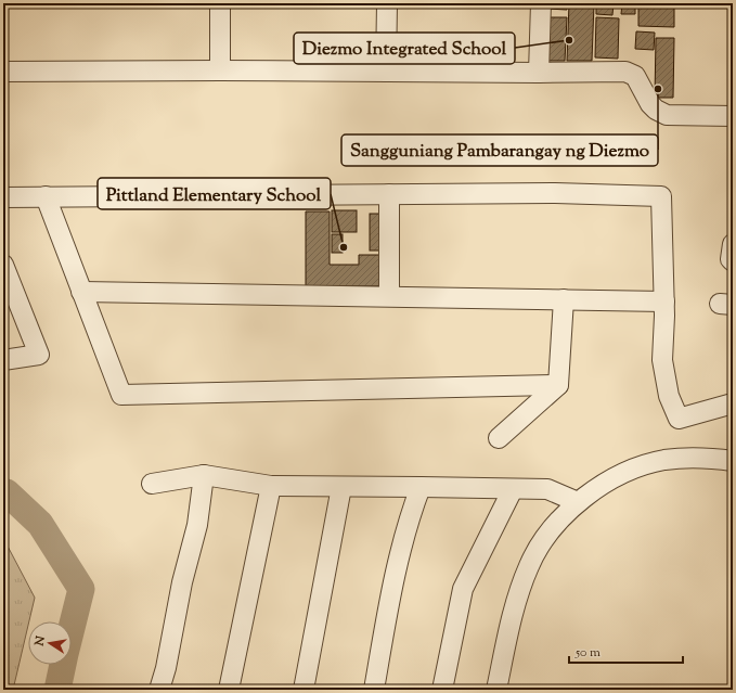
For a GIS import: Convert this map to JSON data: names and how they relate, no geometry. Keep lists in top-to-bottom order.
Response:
{
  "places": ["Diezmo Integrated School", "Sangguniang Pambarangay ng Diezmo", "Pittland Elementary School"],
  "scale_bar": "50 m",
  "north": "left"
}
